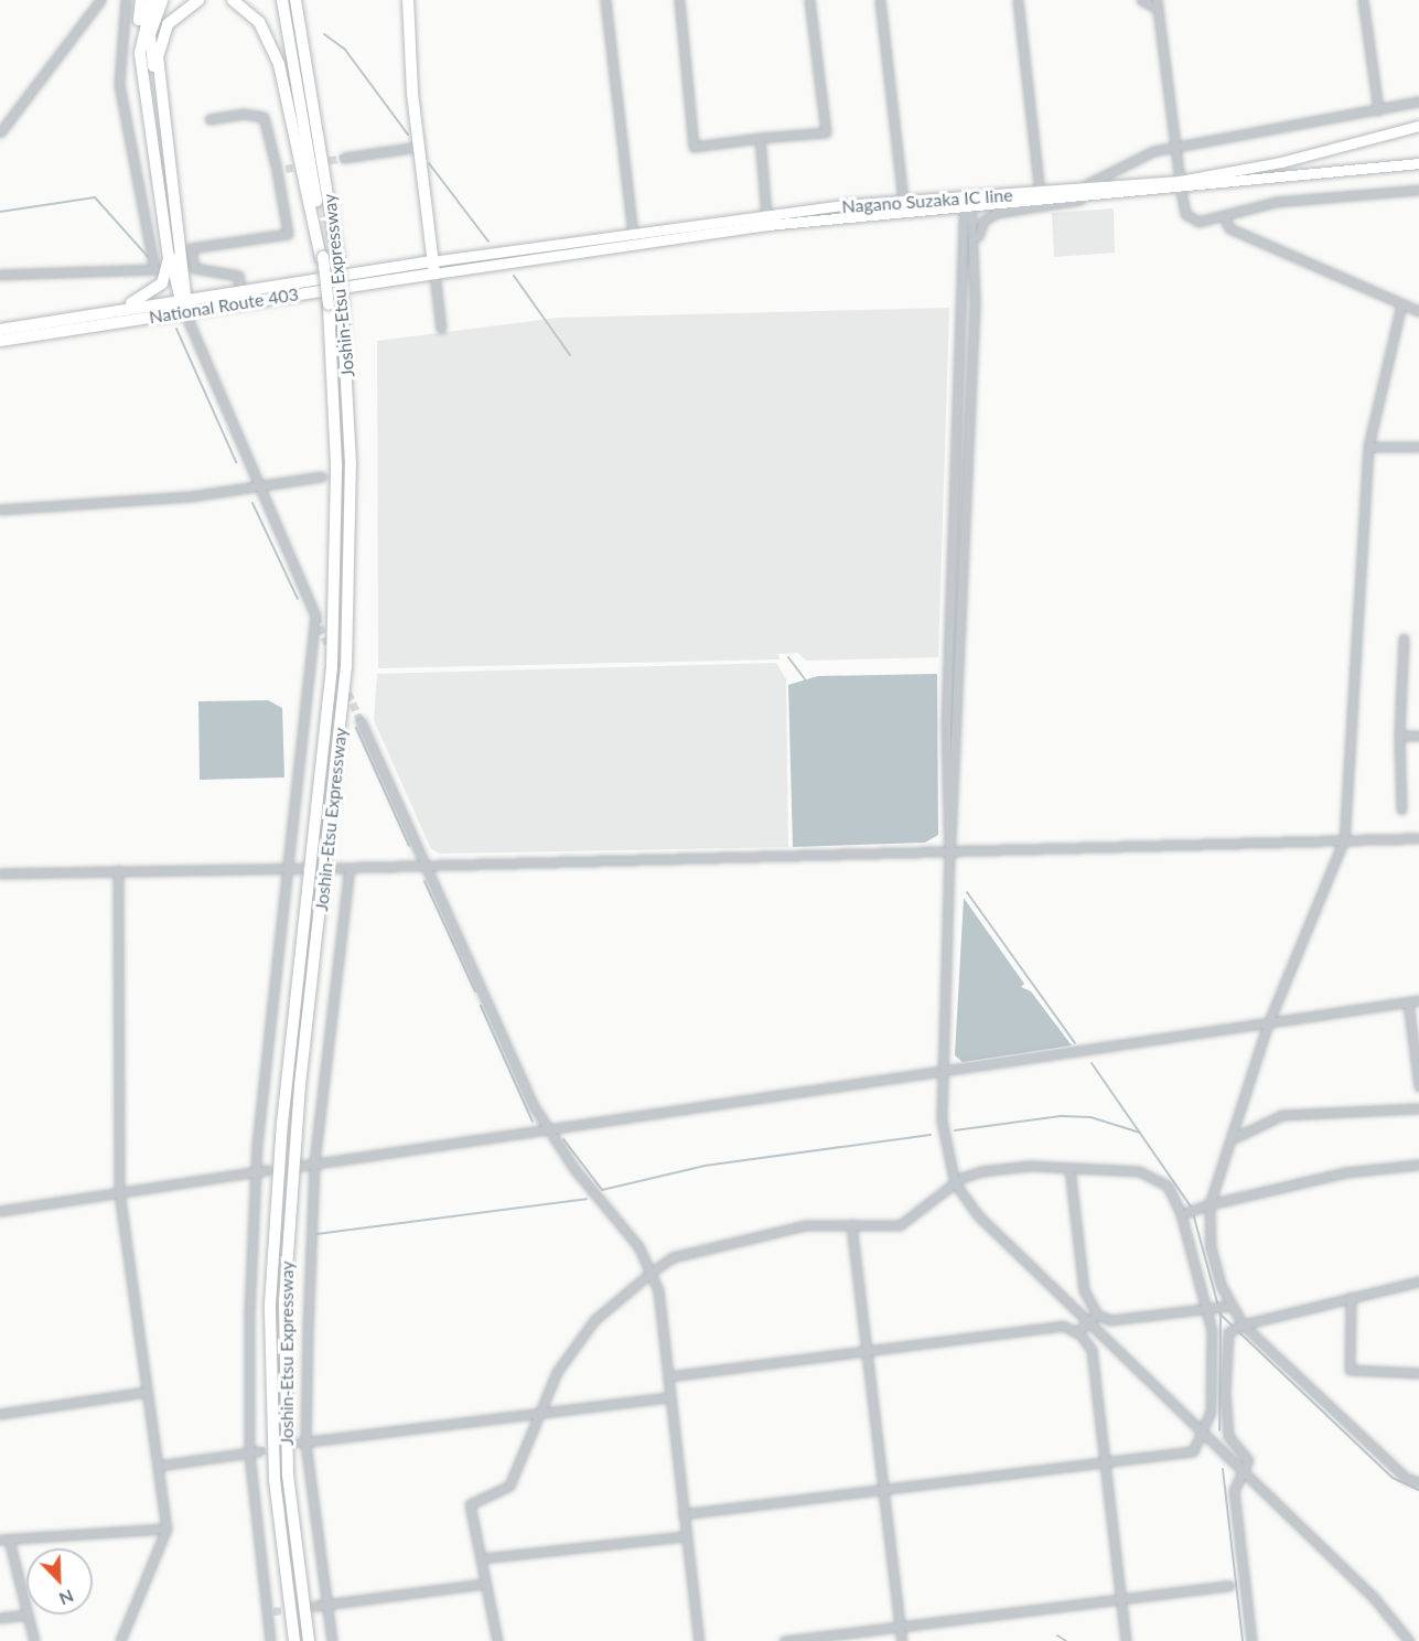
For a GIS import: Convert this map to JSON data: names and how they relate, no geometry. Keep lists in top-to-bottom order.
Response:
{
  "streets": {
    "highway": ["Joshin-Etsu Expressway", "National Route 403"],
    "main road": ["Nagano Suzaka IC line"]
  },
  "crossings": [
    ["Nagano Suzaka IC line", "National Route 403"]
  ],
  "north": "bottom right"
}
